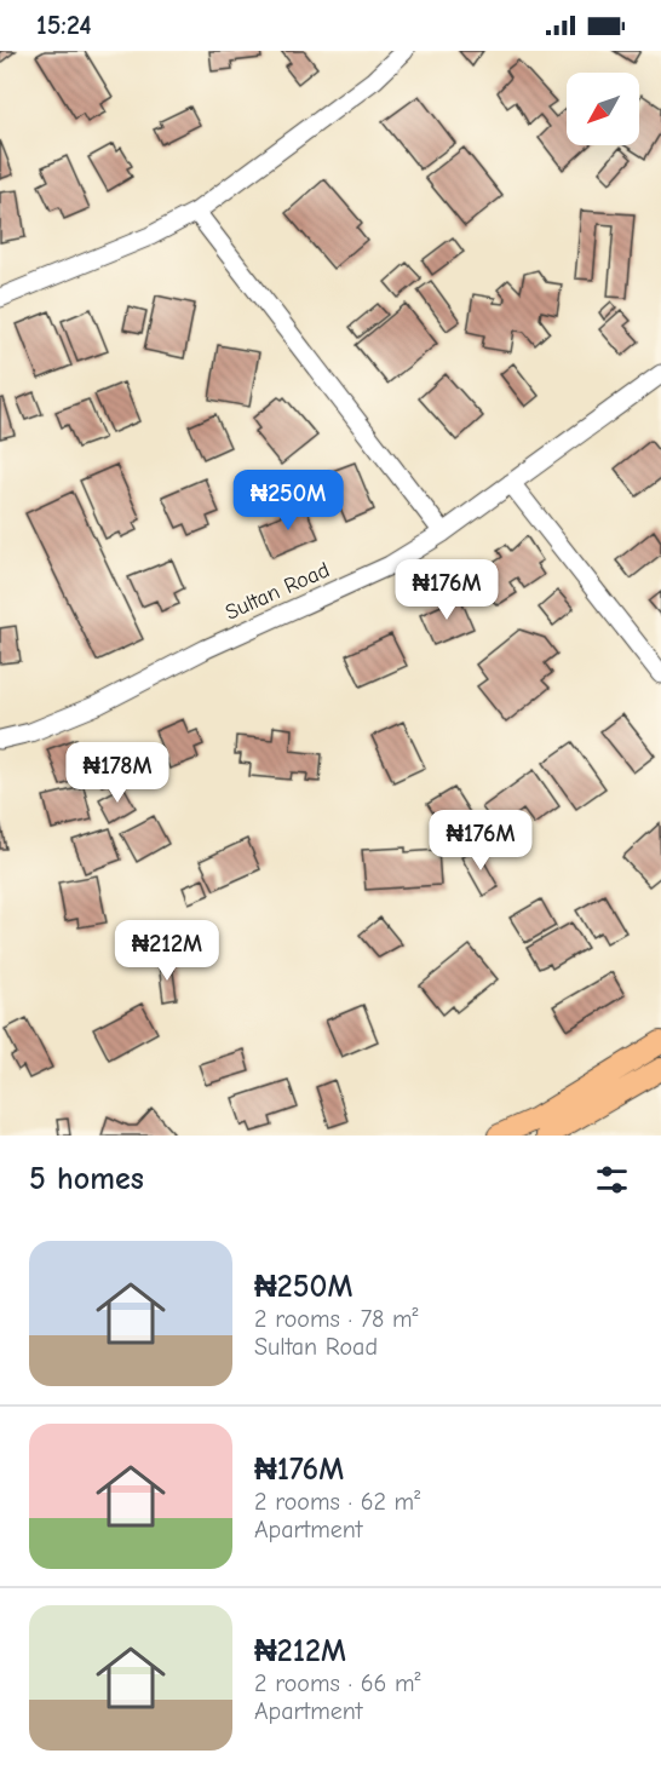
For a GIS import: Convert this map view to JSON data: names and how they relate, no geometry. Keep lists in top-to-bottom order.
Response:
{
  "streets": {
    "street": ["Sultan Road"]
  },
  "north": "bottom left",
  "page": {
    "status": "15:24",
    "price": [
      "₦250M",
      "₦176M",
      "₦178M",
      "₦176M",
      "₦212M"
    ],
    "heading": "5 homes",
    "list": [
      {
        "name": "₦250M",
        "note": "2 rooms · 78 m² · Sultan Road"
      },
      {
        "name": "₦176M",
        "note": "2 rooms · 62 m² · Apartment"
      },
      {
        "name": "₦212M",
        "note": "2 rooms · 66 m² · Apartment"
      }
    ]
  }
}
